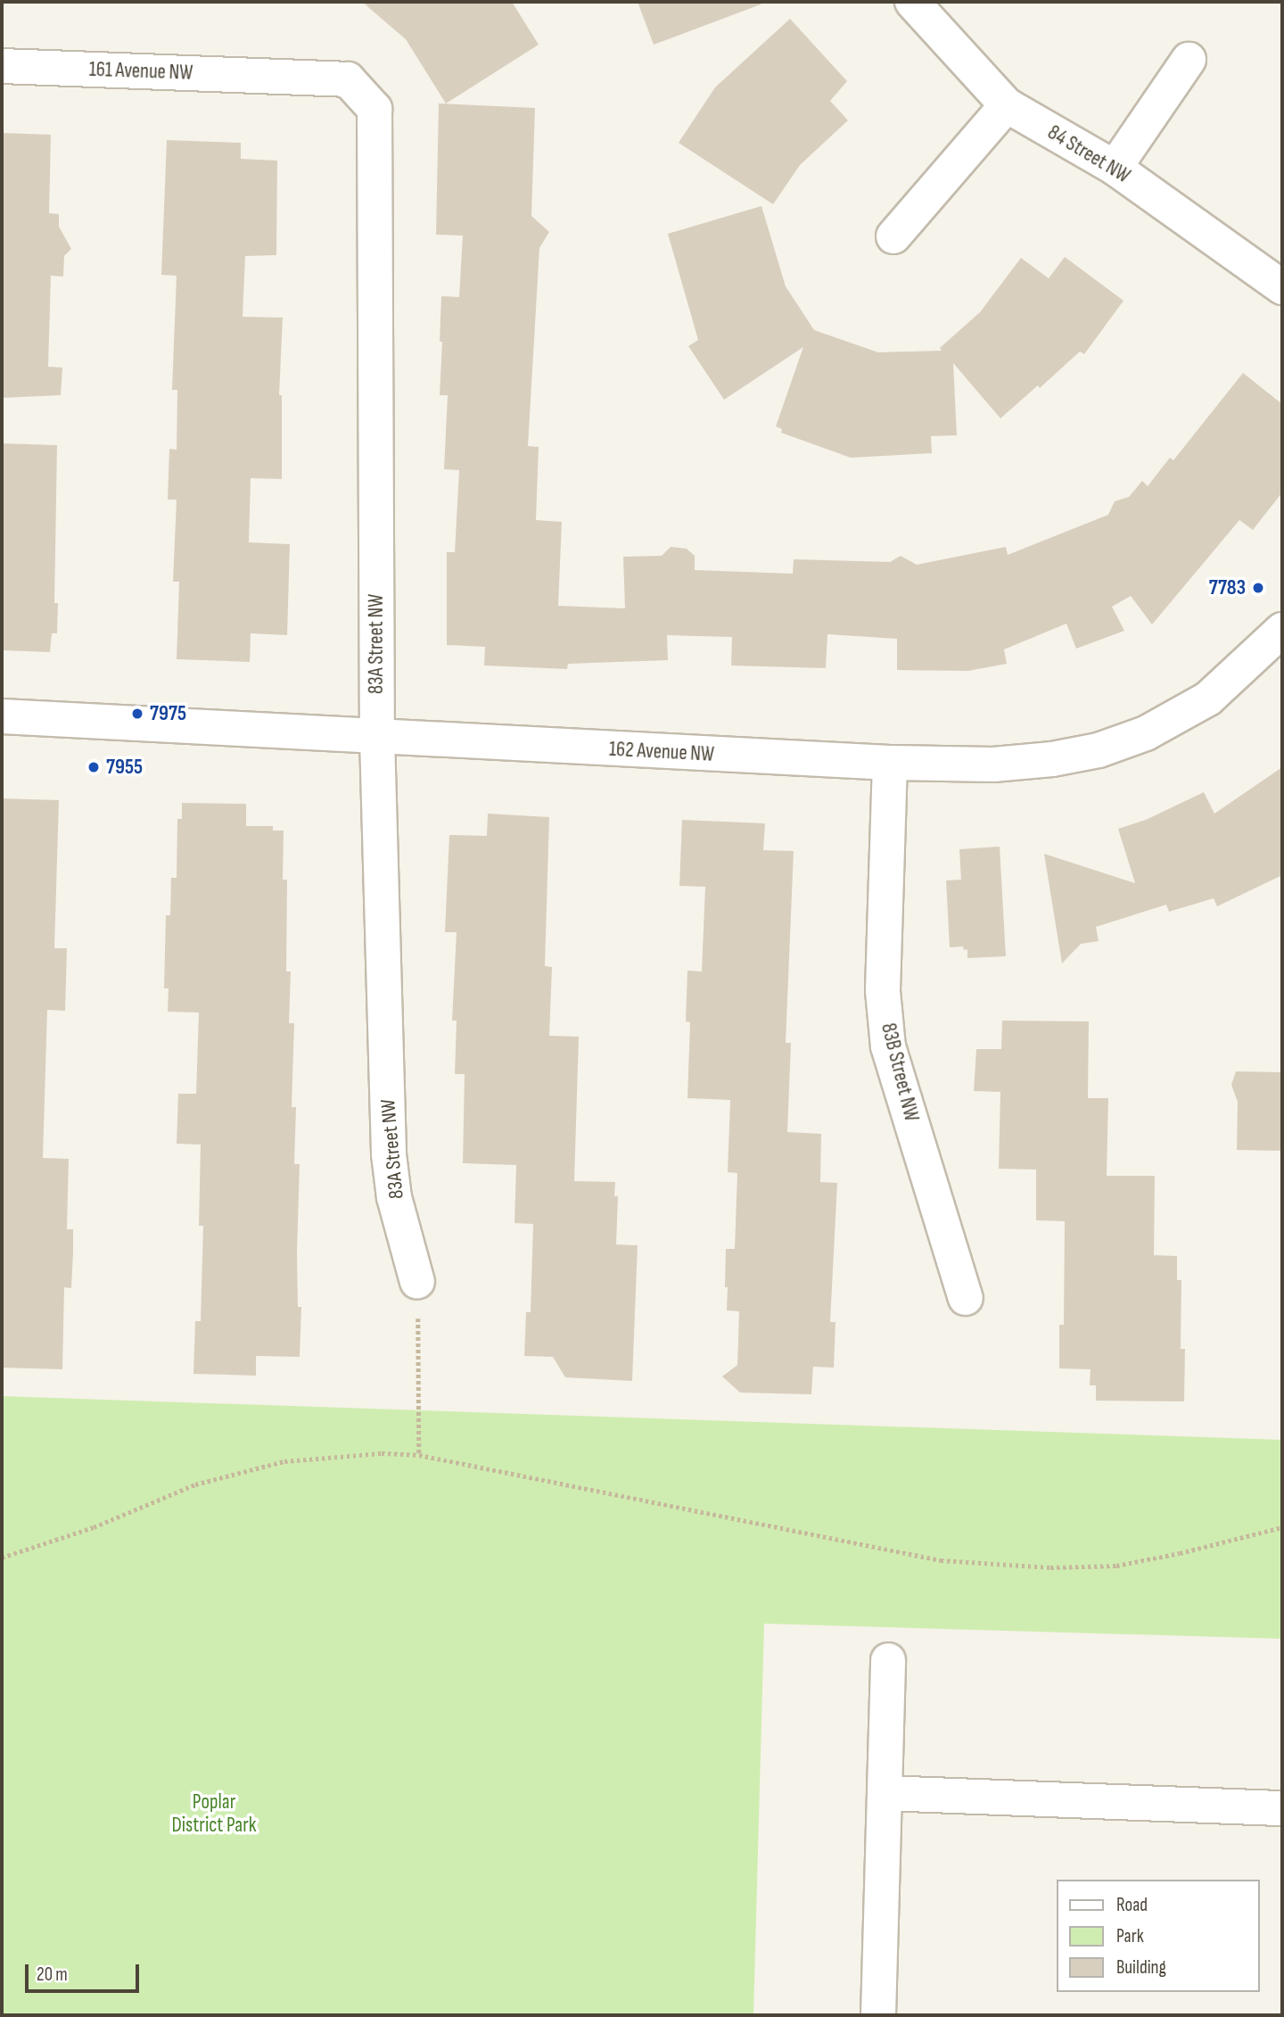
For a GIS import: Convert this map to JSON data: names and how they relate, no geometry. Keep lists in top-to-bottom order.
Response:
{
  "streets": {
    "street": [
      "161 Avenue NW",
      "84 Street NW",
      "83A Street NW",
      "162 Avenue NW",
      "83B Street NW"
    ]
  },
  "crossings": [
    ["161 Avenue NW", "83A Street NW"],
    ["83A Street NW", "162 Avenue NW"],
    ["162 Avenue NW", "83B Street NW"]
  ],
  "parks": ["Poplar District Park"],
  "places": ["7783", "7975", "7955"],
  "legend": ["Road", "Park", "Building"],
  "scale_bar": "20 m"
}
